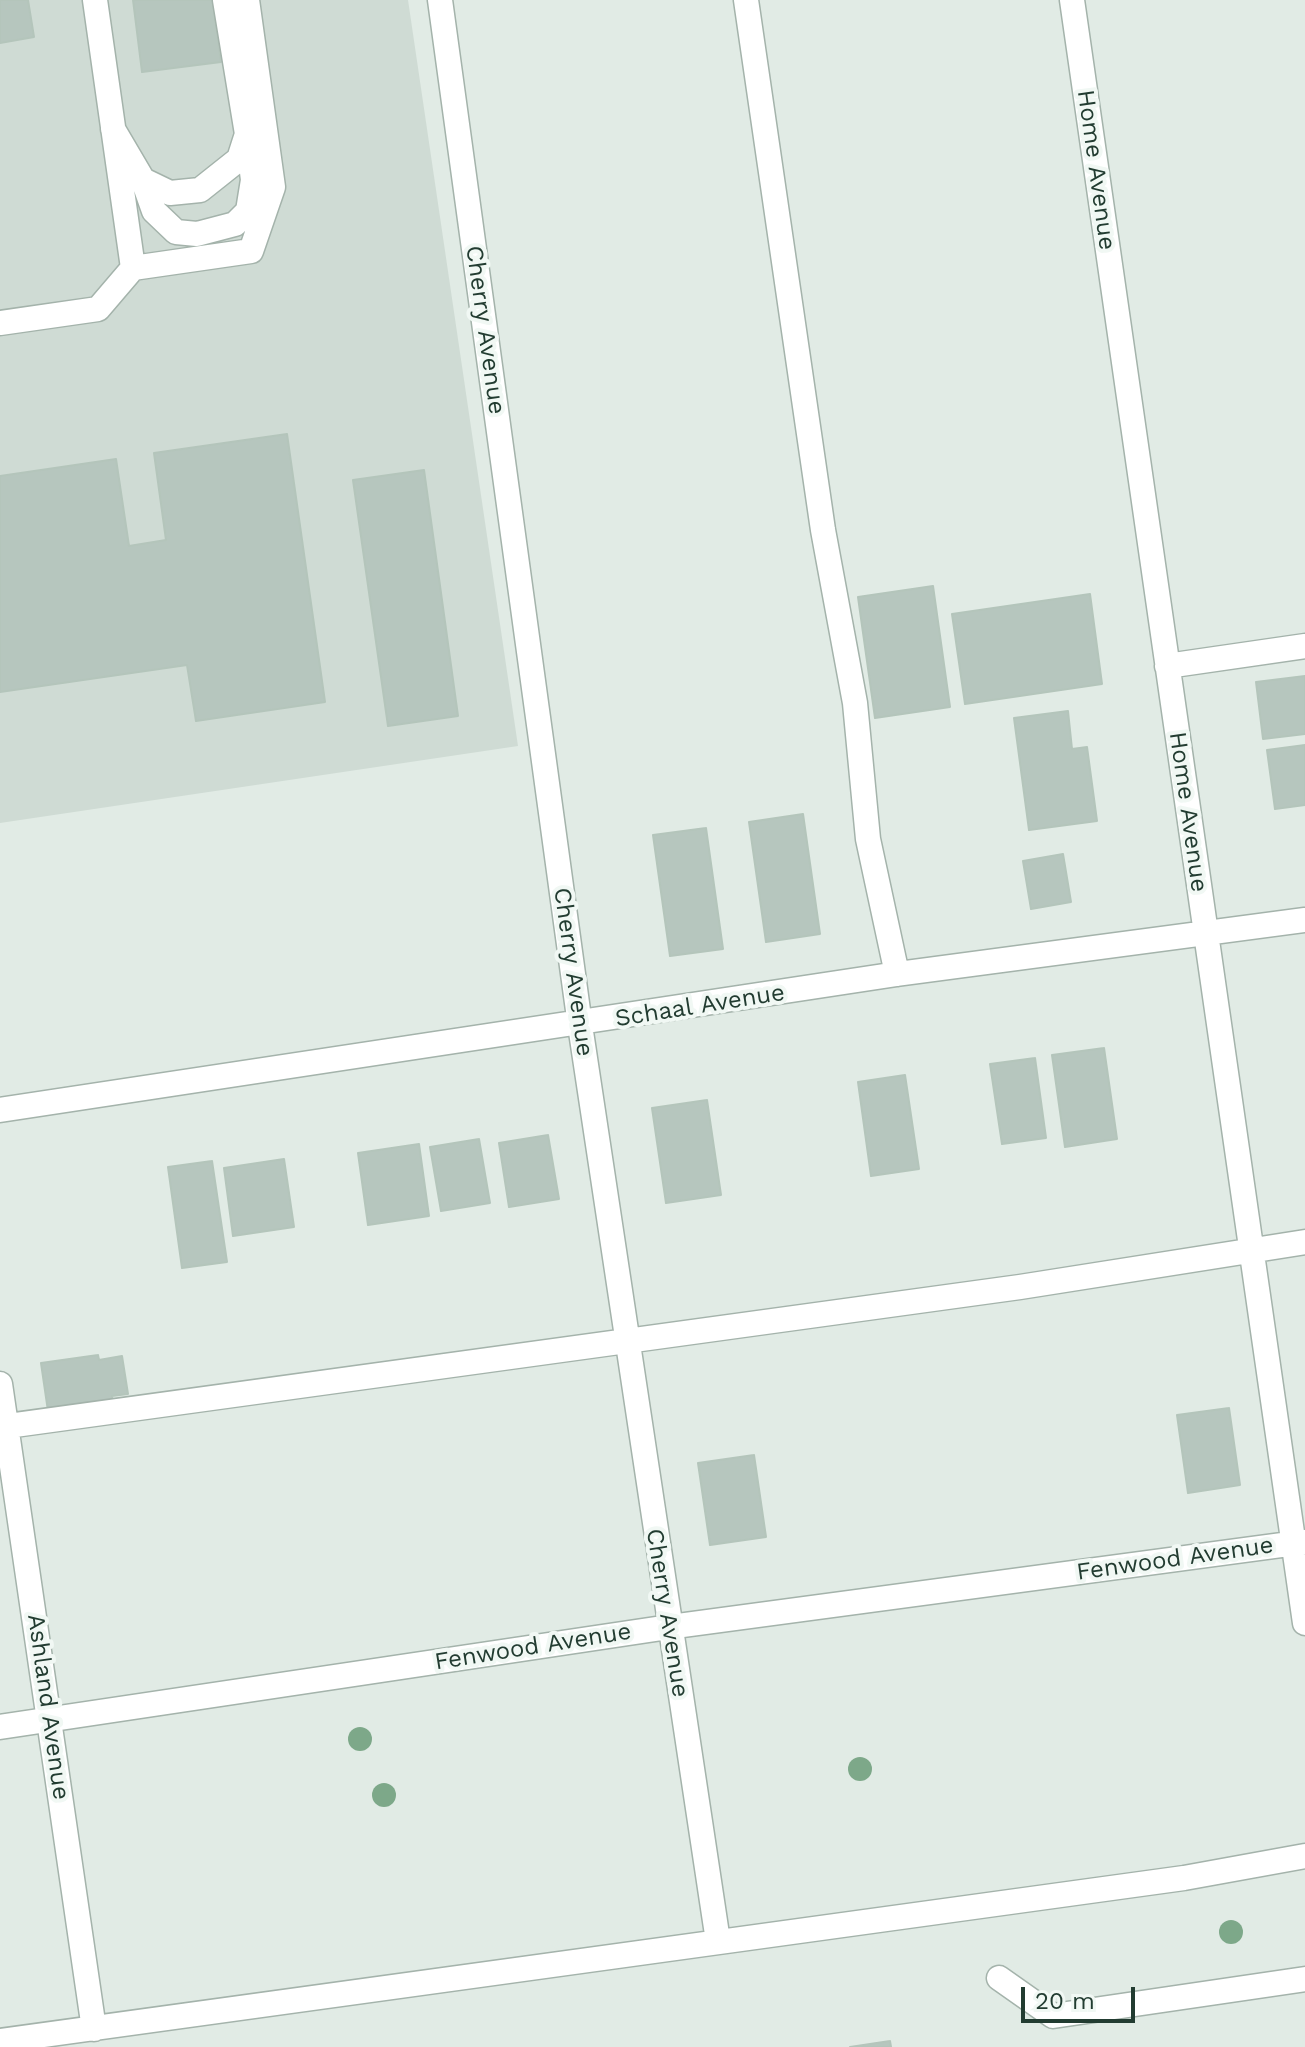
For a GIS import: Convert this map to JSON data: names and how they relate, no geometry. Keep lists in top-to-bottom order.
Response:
{
  "streets": {
    "street": [
      "Home Avenue",
      "Cherry Avenue",
      "Schaal Avenue",
      "Fenwood Avenue",
      "Ashland Avenue"
    ]
  },
  "crossings": [
    ["Home Avenue", "Schaal Avenue"],
    ["Home Avenue", "Fenwood Avenue"],
    ["Cherry Avenue", "Schaal Avenue"],
    ["Cherry Avenue", "Fenwood Avenue"],
    ["Fenwood Avenue", "Ashland Avenue"]
  ],
  "scale_bar": "20 m"
}
